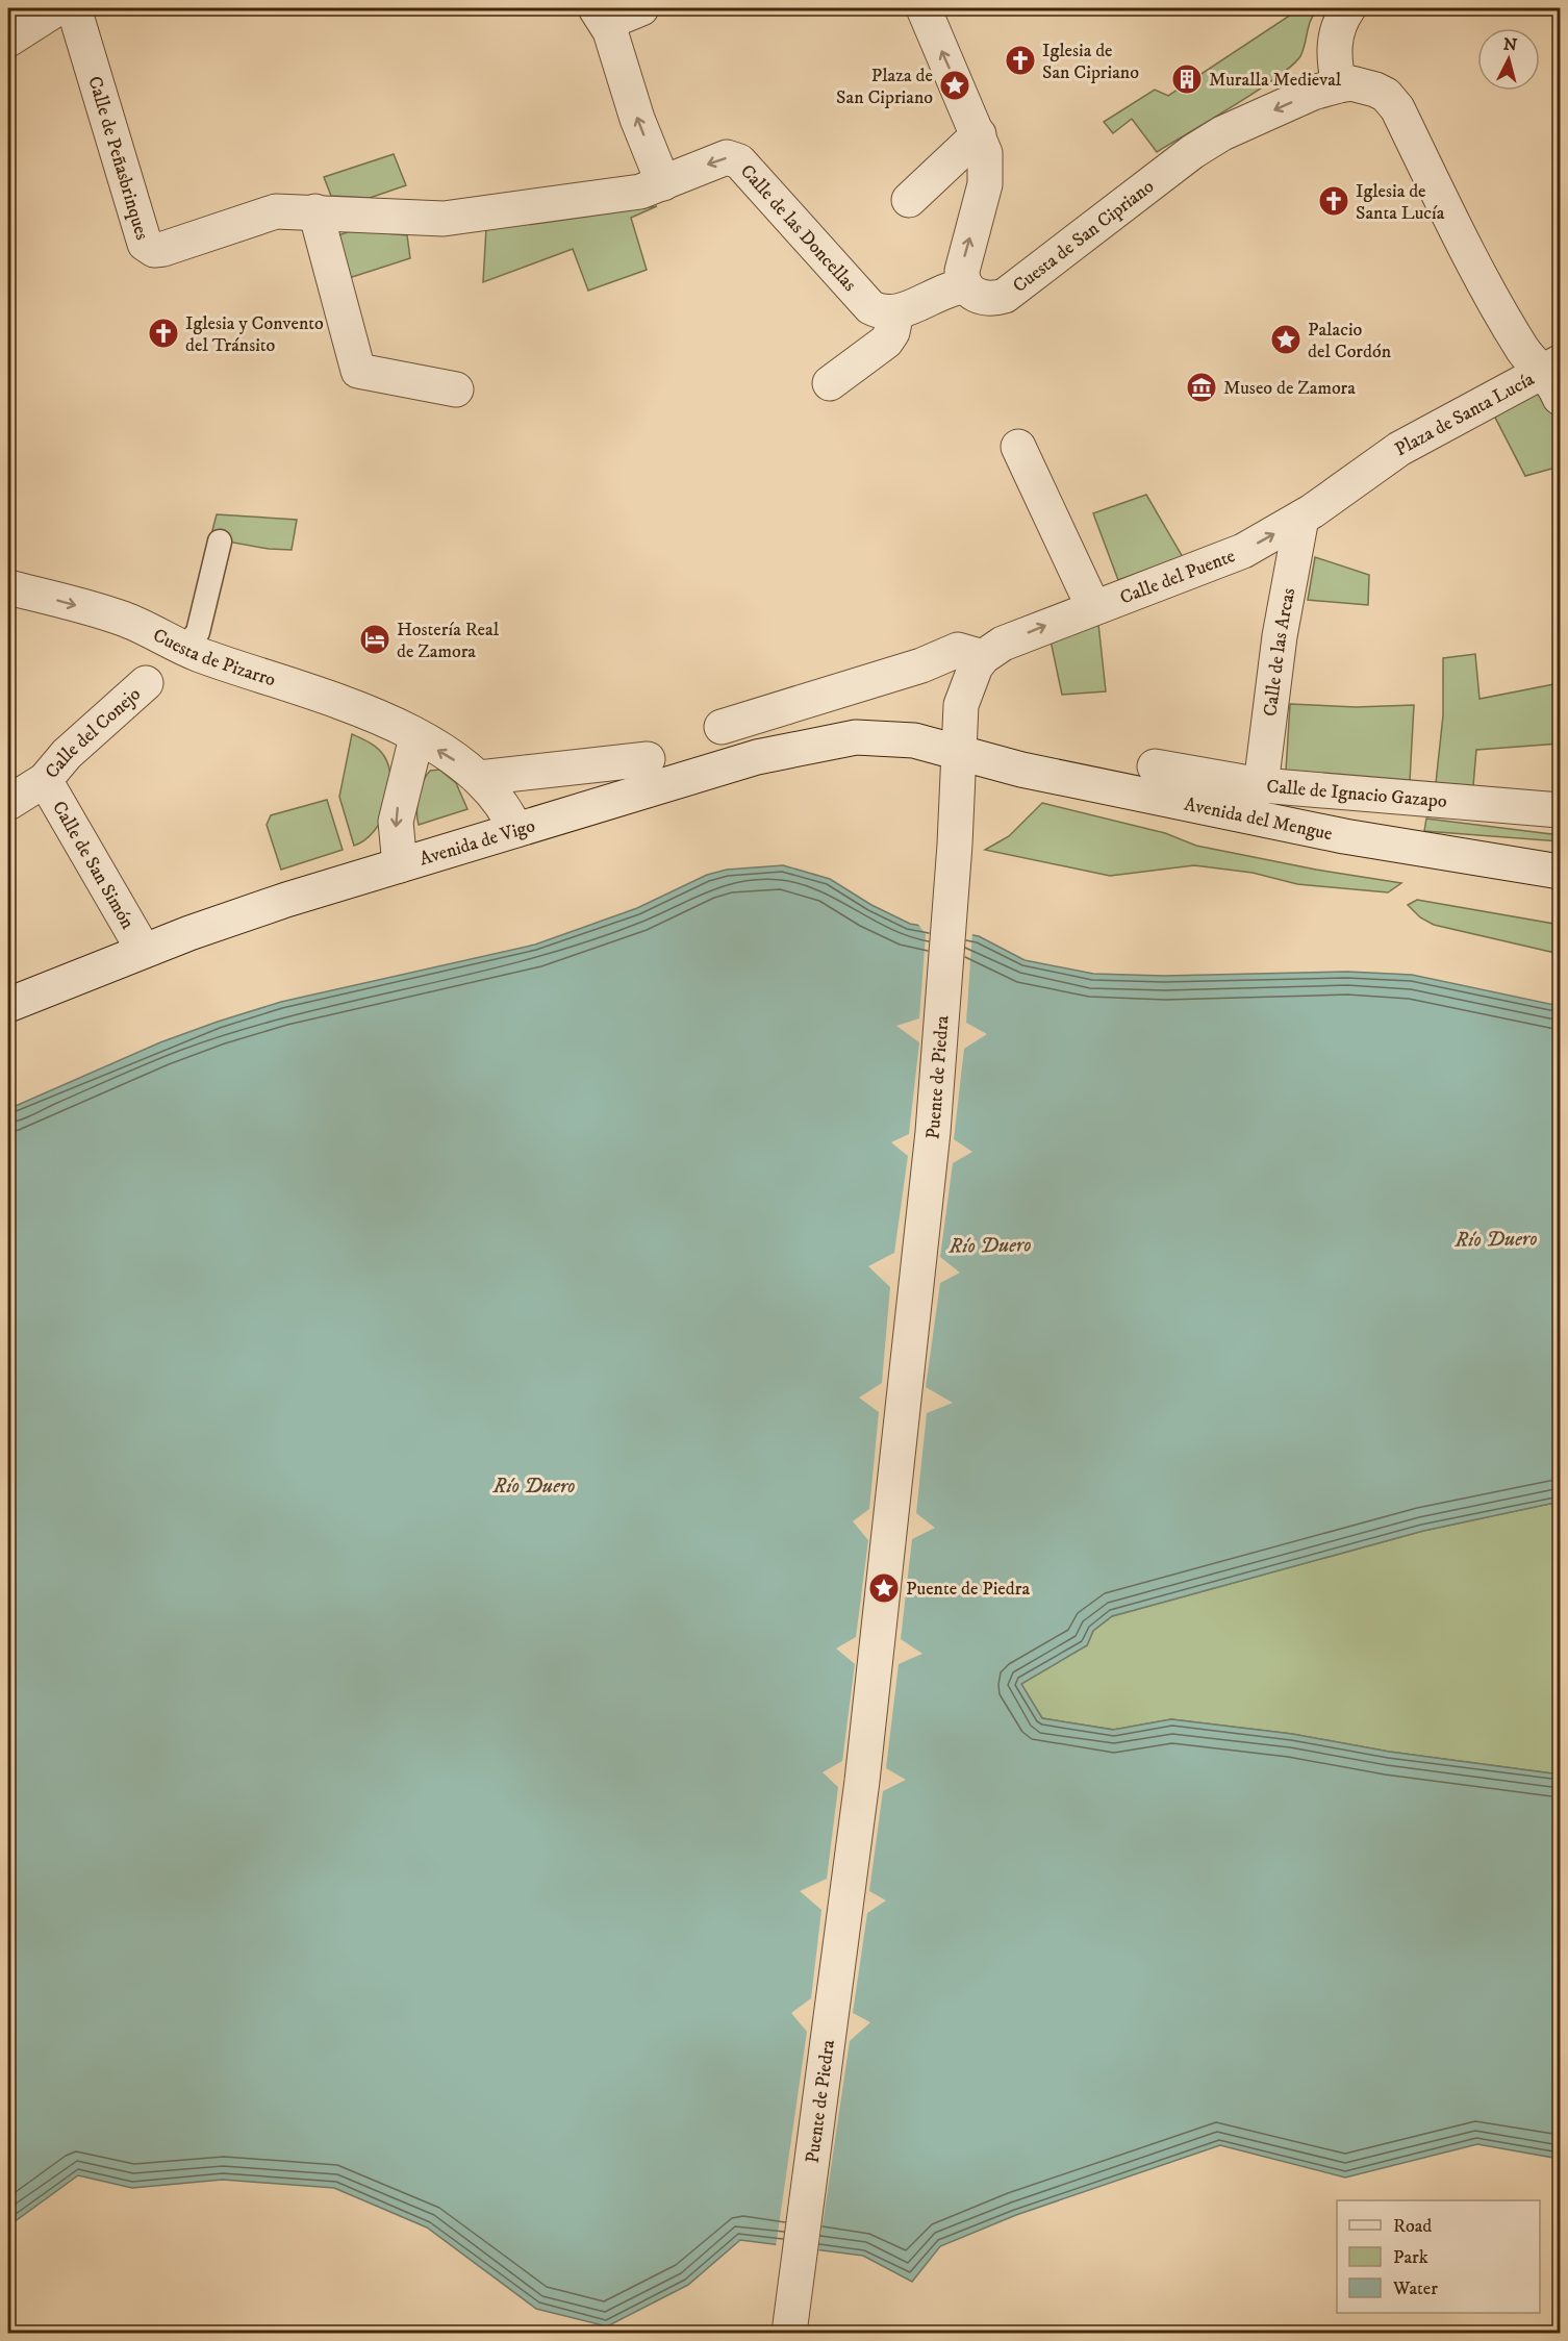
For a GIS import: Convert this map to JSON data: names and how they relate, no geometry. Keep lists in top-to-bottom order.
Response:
{
  "streets": {
    "street": [
      "Calle de Peñasbrinques",
      "Calle de las Doncellas",
      "Cuesta de San Cipriano",
      "Plaza de Santa Lucía",
      "Calle del Puente",
      "Calle de las Arcas",
      "Cuesta de Pizarro",
      "Calle del Conejo",
      "Calle de Ignacio Gazapo",
      "Avenida del Mengue",
      "Avenida de Vigo",
      "Calle de San Simón",
      "Puente de Piedra"
    ]
  },
  "crossings": [
    ["Calle de Peñasbrinques", "Calle de las Doncellas"],
    ["Cuesta de San Cipriano", "Plaza de Santa Lucía"],
    ["Plaza de Santa Lucía", "Calle del Puente"],
    ["Calle del Puente", "Calle de las Arcas"],
    ["Calle del Puente", "Avenida del Mengue"],
    ["Calle del Puente", "Avenida de Vigo"],
    ["Calle del Puente", "Puente de Piedra"],
    ["Calle de las Arcas", "Calle de Ignacio Gazapo"],
    ["Cuesta de Pizarro", "Calle del Conejo"],
    ["Cuesta de Pizarro", "Avenida de Vigo"],
    ["Calle del Conejo", "Calle de San Simón"],
    ["Avenida del Mengue", "Avenida de Vigo"],
    ["Avenida del Mengue", "Puente de Piedra"],
    ["Avenida de Vigo", "Calle de San Simón"],
    ["Avenida de Vigo", "Puente de Piedra"]
  ],
  "one_way": ["Calle de las Doncellas", "Cuesta de San Cipriano", "Calle del Puente"],
  "water": ["Río Duero"],
  "places": {
    "church": ["Iglesia de San Cipriano", "Iglesia de Santa Lucía", "Iglesia y Convento del Tránsito"],
    "building": ["Muralla Medieval"],
    "place": ["Plaza de San Cipriano", "Palacio del Cordón", "Puente de Piedra"],
    "museum": ["Museo de Zamora"],
    "hotel": ["Hostería Real de Zamora"]
  },
  "legend": ["Road", "Park", "Water"],
  "north": "top"
}
